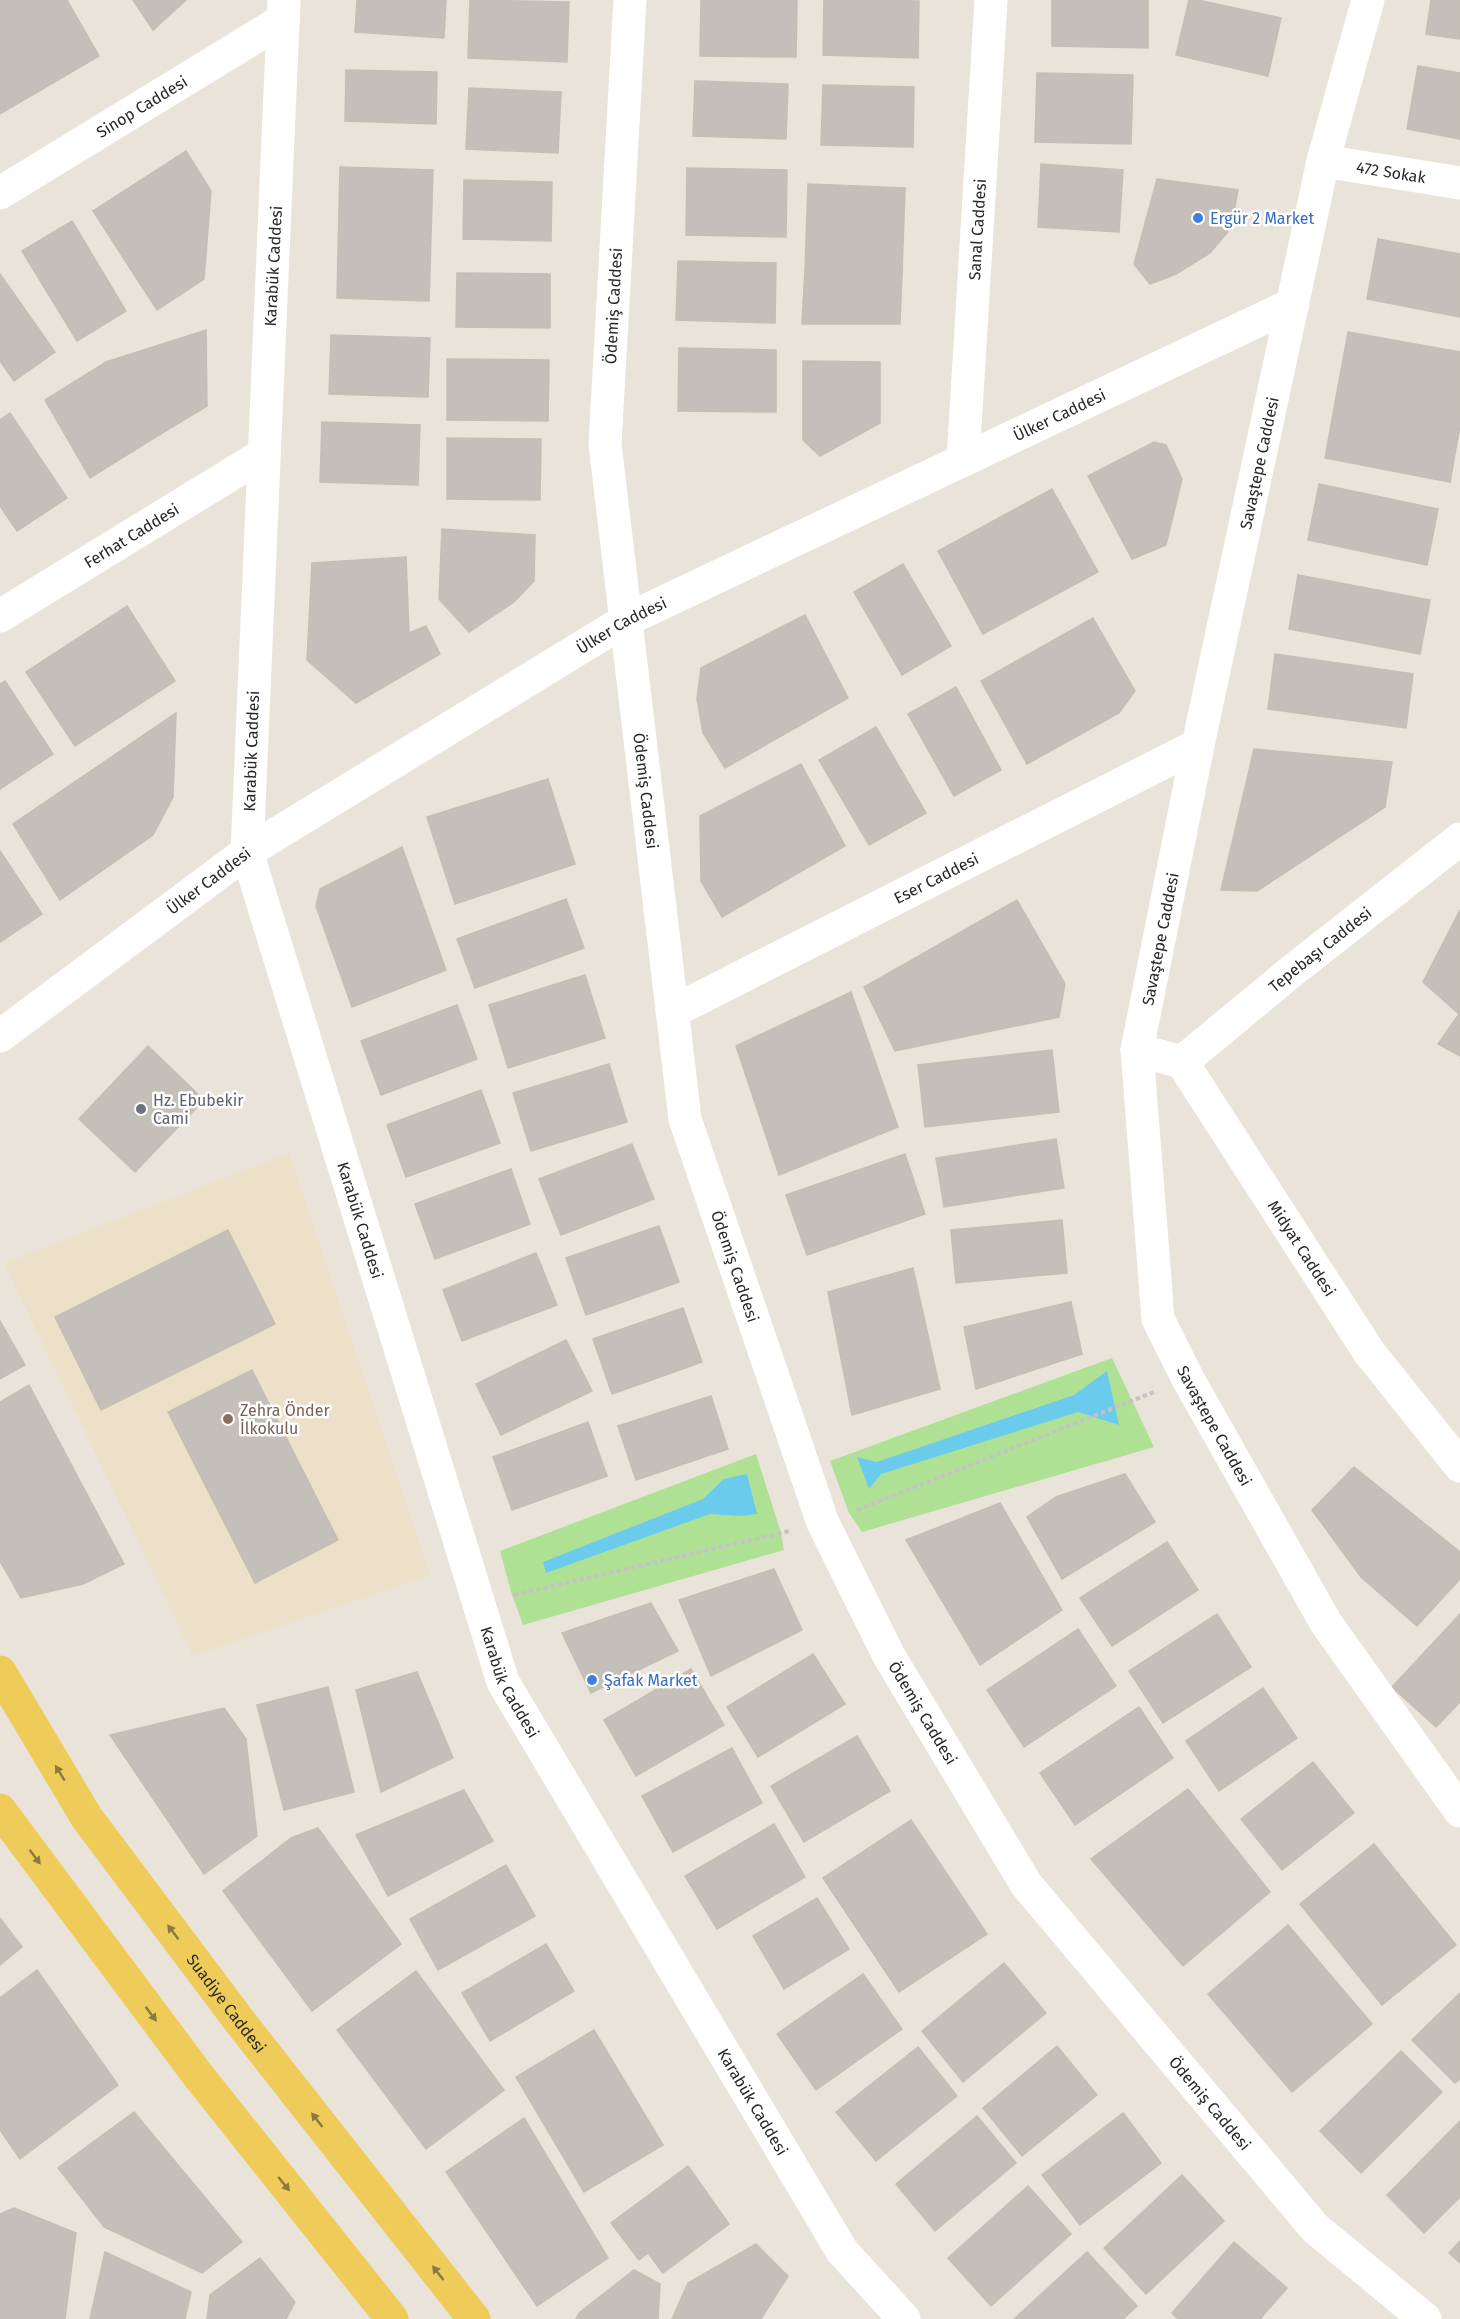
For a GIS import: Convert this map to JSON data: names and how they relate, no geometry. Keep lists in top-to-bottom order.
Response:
{
  "streets": {
    "main road": ["Suadiye Caddesi"],
    "street": [
      "Sinop Caddesi",
      "472 Sokak",
      "Sanal Caddesi",
      "Karabük Caddesi",
      "Ödemiş Caddesi",
      "Ülker Caddesi",
      "Savaştepe Caddesi",
      "Ferhat Caddesi",
      "Eser Caddesi",
      "Tepebaşı Caddesi",
      "Midyat Caddesi"
    ]
  },
  "crossings": [
    ["Sinop Caddesi", "Karabük Caddesi"],
    ["472 Sokak", "Savaştepe Caddesi"],
    ["Sanal Caddesi", "Ülker Caddesi"],
    ["Karabük Caddesi", "Ülker Caddesi"],
    ["Karabük Caddesi", "Ferhat Caddesi"],
    ["Ödemiş Caddesi", "Ülker Caddesi"],
    ["Ödemiş Caddesi", "Eser Caddesi"],
    ["Ülker Caddesi", "Savaştepe Caddesi"],
    ["Savaştepe Caddesi", "Eser Caddesi"],
    ["Tepebaşı Caddesi", "Midyat Caddesi"]
  ],
  "places": [
    "Ergür 2 Market",
    "Hz. Ebubekir Cami",
    "Zehra Önder İlkokulu",
    "Şafak Market"
  ]
}
